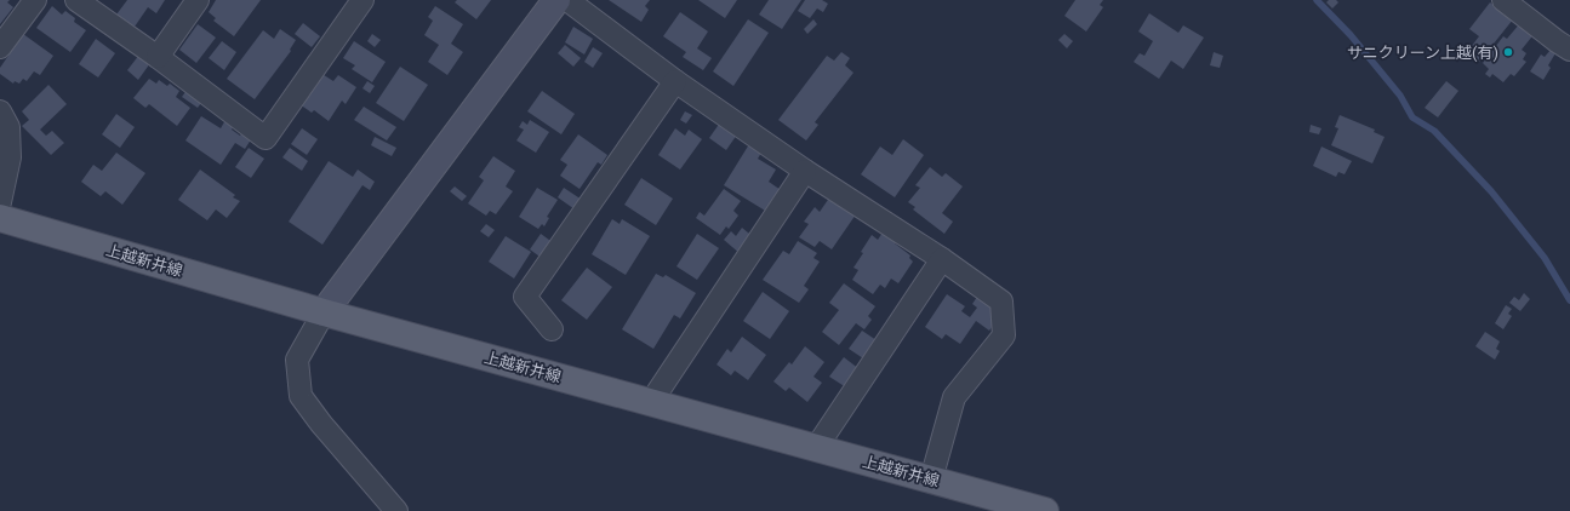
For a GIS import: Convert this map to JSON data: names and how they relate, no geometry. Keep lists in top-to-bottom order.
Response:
{
  "streets": {
    "main road": ["上越新井線"]
  },
  "places": ["サニクリーン上越(有)"]
}
